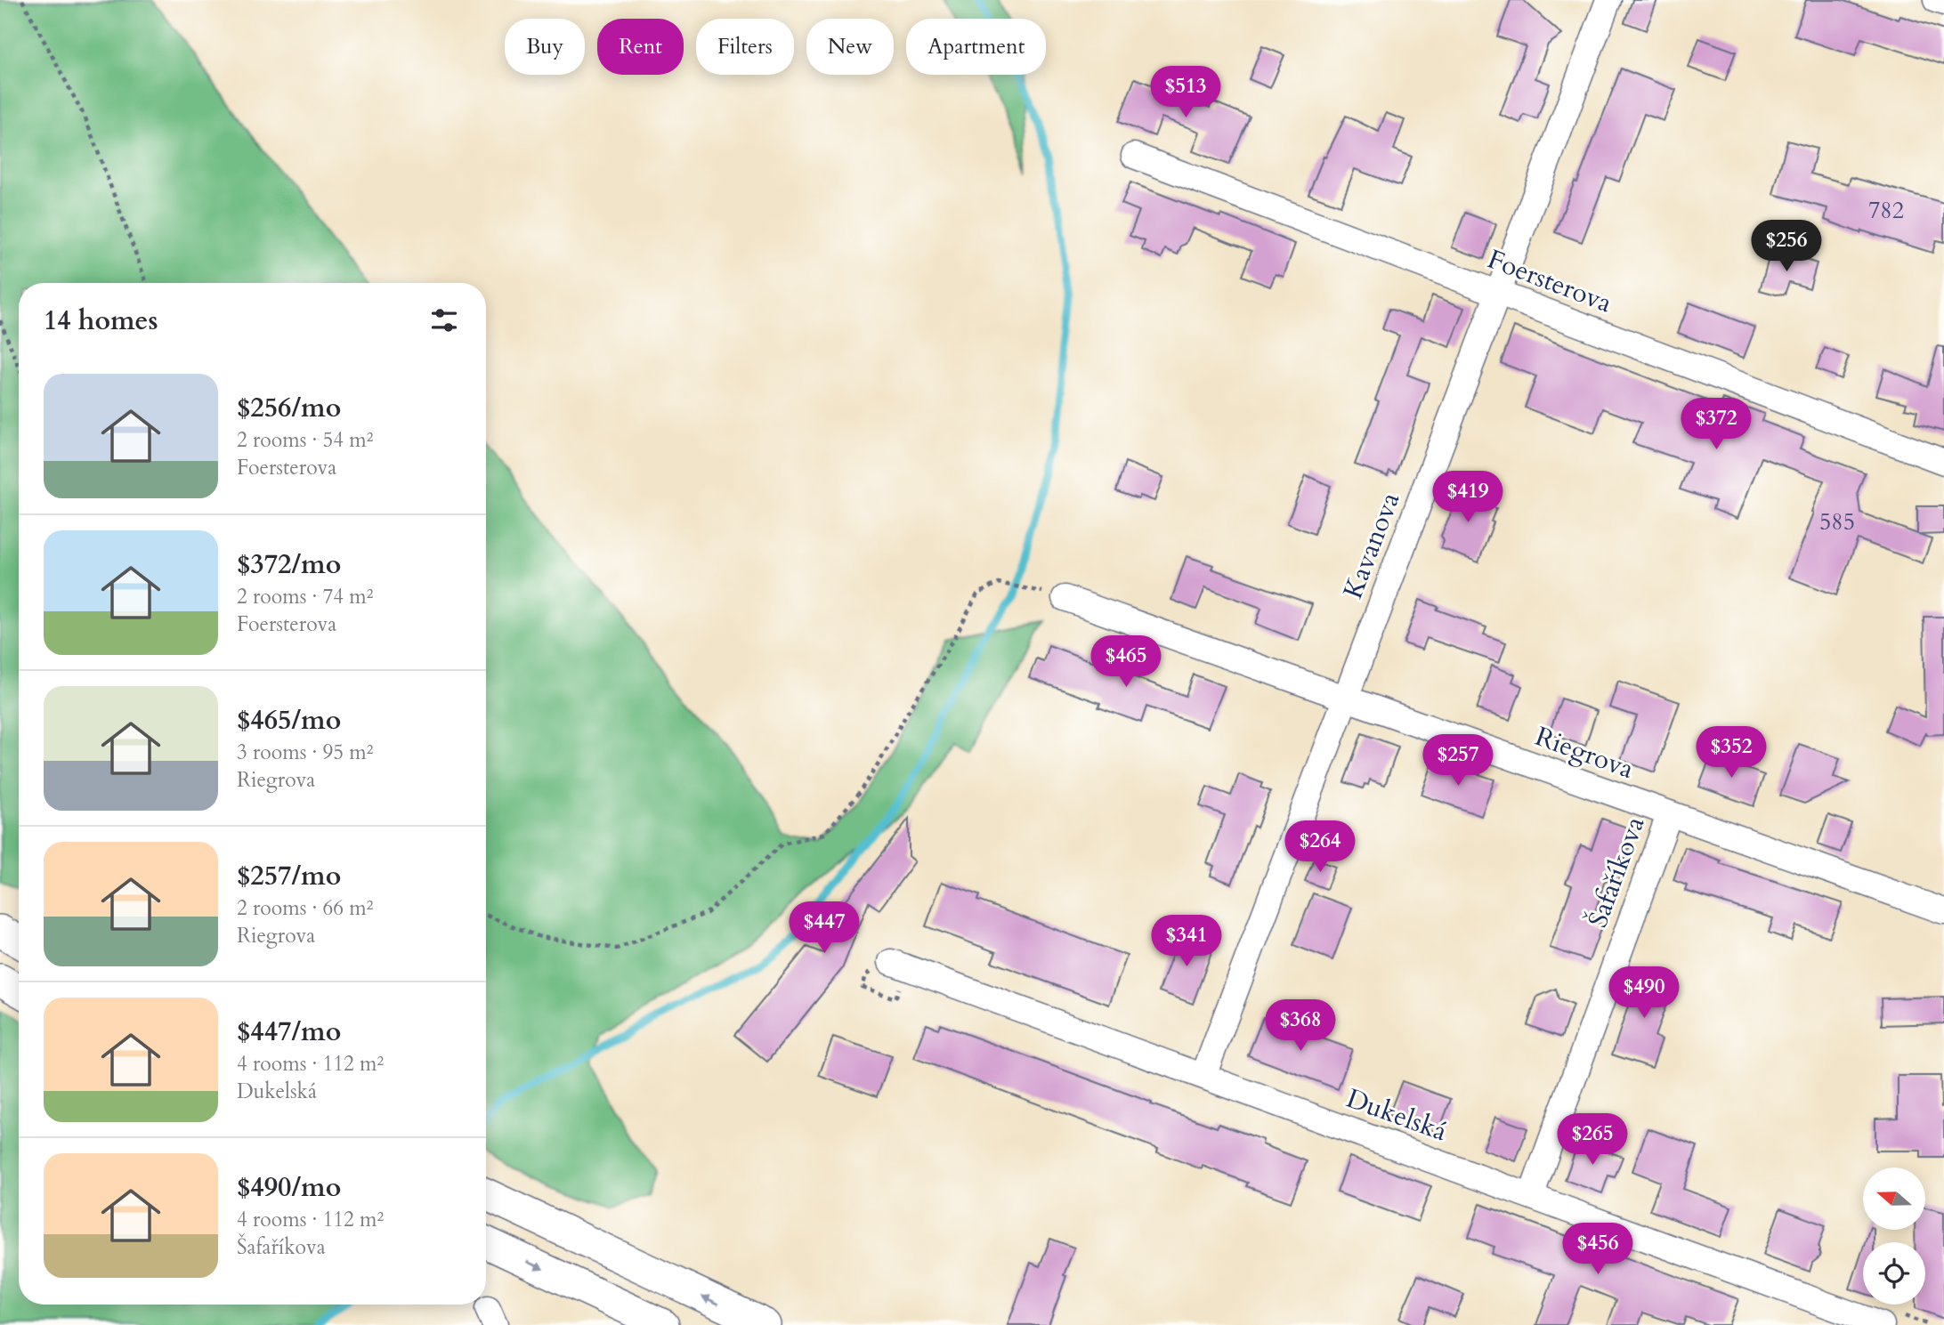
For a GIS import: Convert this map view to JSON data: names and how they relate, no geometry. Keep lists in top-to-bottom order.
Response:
{
  "streets": {
    "street": [
      "Foersterova",
      "Kavanova",
      "Riegrova",
      "Šafaříkova",
      "Dukelská"
    ]
  },
  "crossings": [
    ["Foersterova", "Kavanova"],
    ["Kavanova", "Riegrova"],
    ["Kavanova", "Dukelská"],
    ["Riegrova", "Šafaříkova"],
    ["Šafaříkova", "Dukelská"]
  ],
  "house_numbers": ["782", "585"],
  "north": "left",
  "page": {
    "chip": [
      "Buy",
      "Rent",
      "Filters",
      "New",
      "Apartment"
    ],
    "price": [
      "$513",
      "$256",
      "$372",
      "$419",
      "$465",
      "$352",
      "$257",
      "$264",
      "$447",
      "$341",
      "$490",
      "$368",
      "$265",
      "$456"
    ],
    "heading": "14 homes",
    "list": [
      {
        "name": "$256/mo",
        "note": "2 rooms · 54 m² · Foersterova"
      },
      {
        "name": "$372/mo",
        "note": "2 rooms · 74 m² · Foersterova"
      },
      {
        "name": "$465/mo",
        "note": "3 rooms · 95 m² · Riegrova"
      },
      {
        "name": "$257/mo",
        "note": "2 rooms · 66 m² · Riegrova"
      },
      {
        "name": "$447/mo",
        "note": "4 rooms · 112 m² · Dukelská"
      },
      {
        "name": "$490/mo",
        "note": "4 rooms · 112 m² · Šafaříkova"
      }
    ]
  }
}
